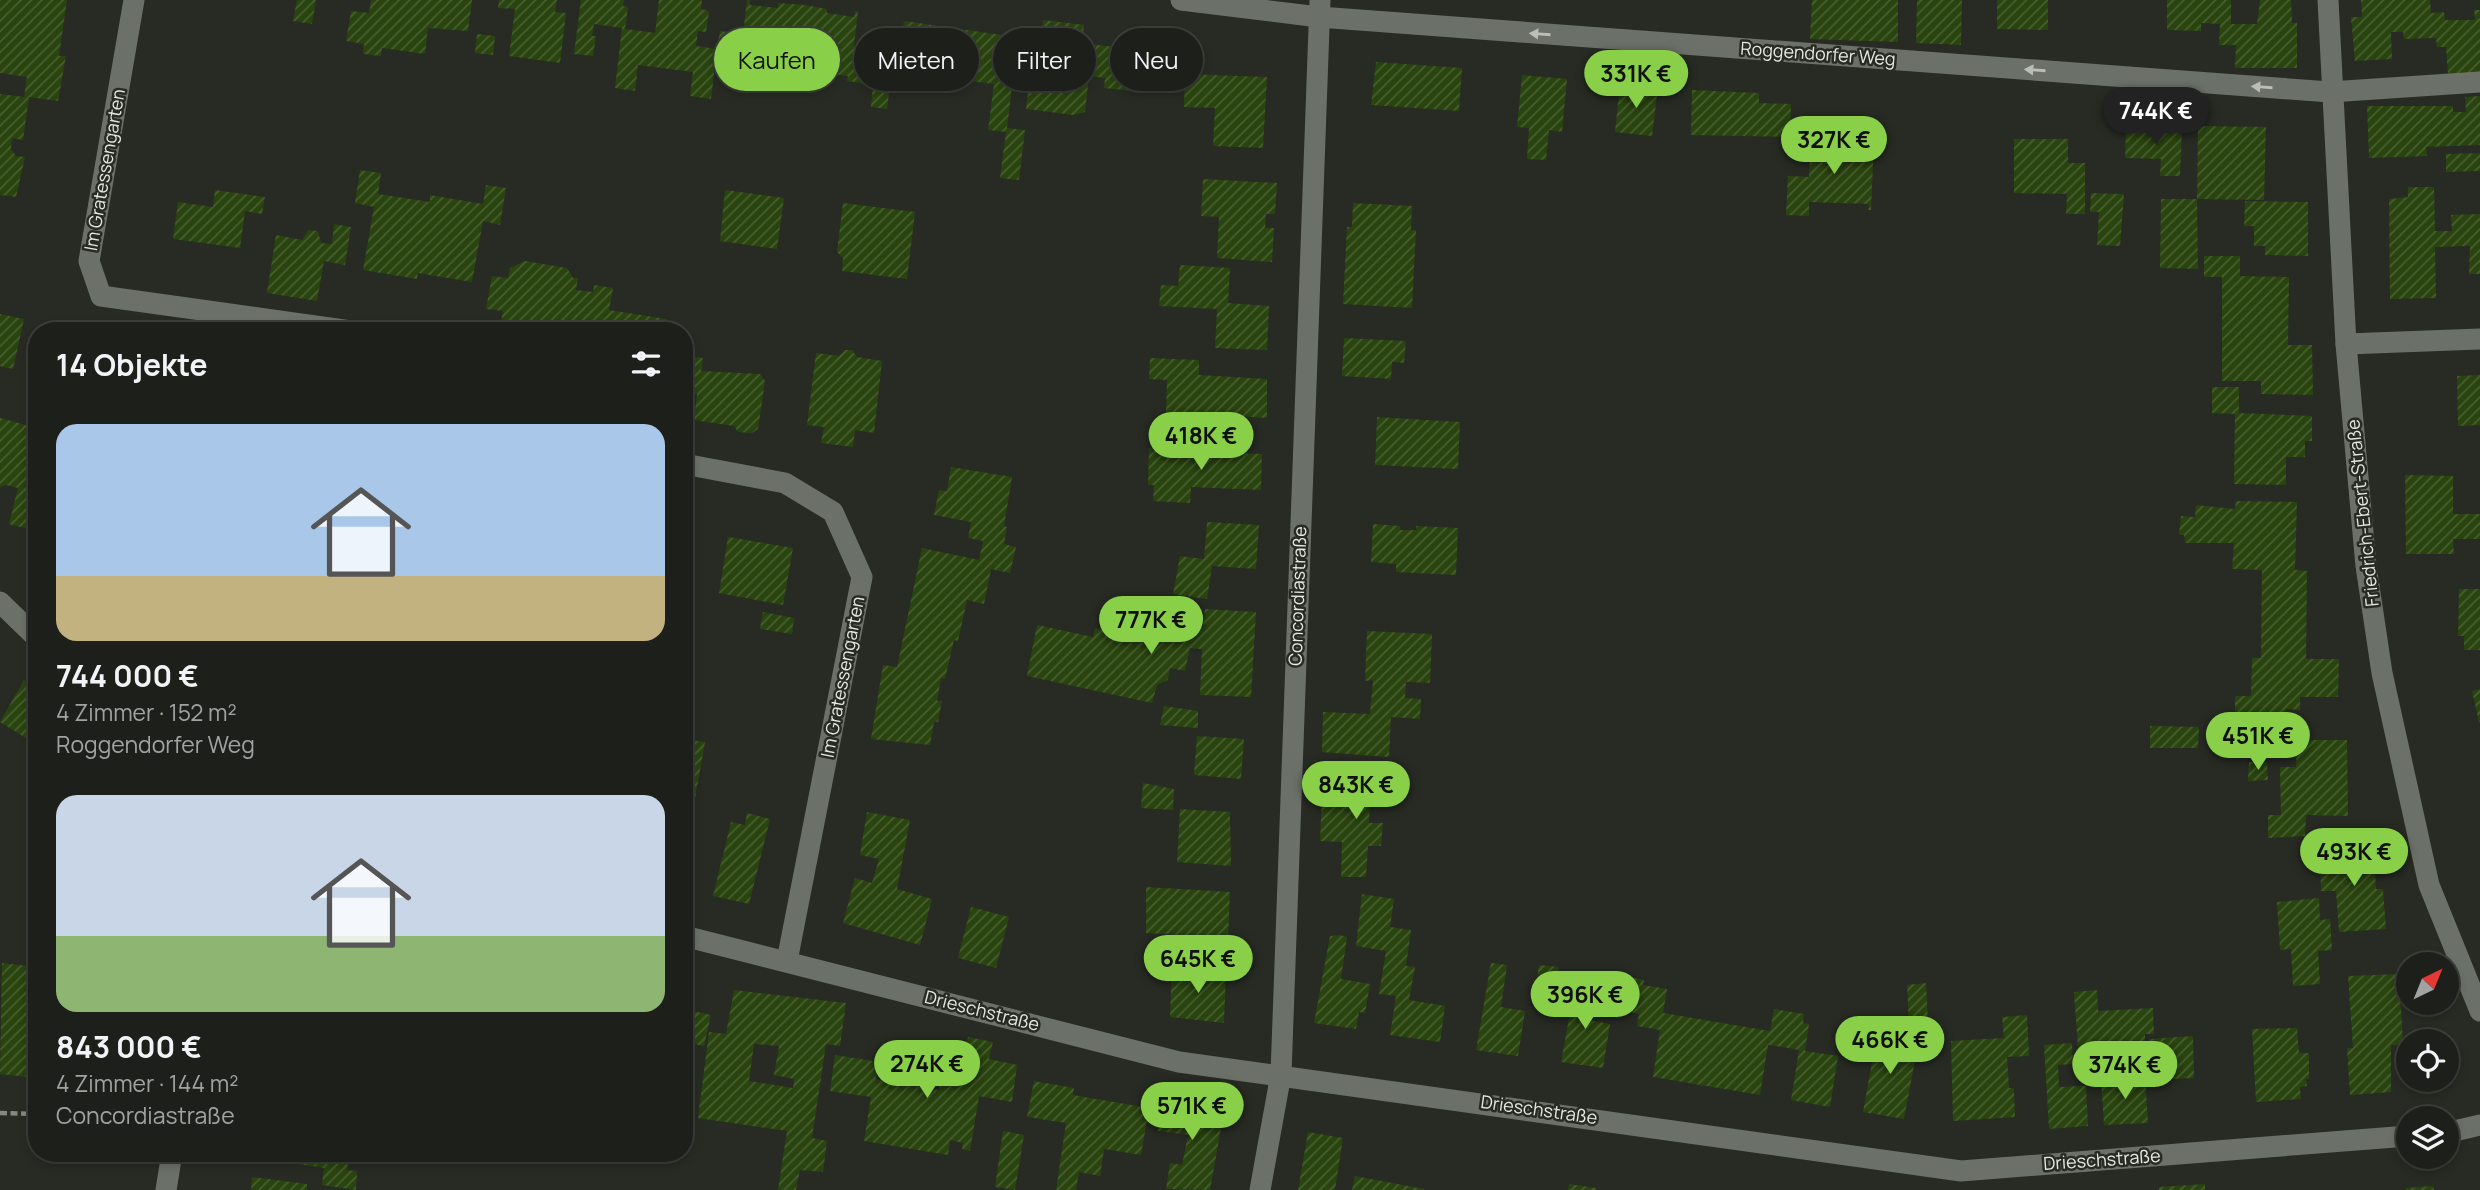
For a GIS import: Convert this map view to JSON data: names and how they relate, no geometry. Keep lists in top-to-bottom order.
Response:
{
  "streets": {
    "street": [
      "Roggendorfer Weg",
      "Im Gratessengarten",
      "Friedrich-Ebert-Straße",
      "Concordiastraße",
      "Drieschstraße"
    ]
  },
  "crossings": [
    ["Roggendorfer Weg", "Friedrich-Ebert-Straße"],
    ["Roggendorfer Weg", "Concordiastraße"],
    ["Im Gratessengarten", "Drieschstraße"],
    ["Concordiastraße", "Drieschstraße"]
  ],
  "one_way": ["Roggendorfer Weg"],
  "north": "top right",
  "page": {
    "chip": [
      "Kaufen",
      "Mieten",
      "Filter",
      "Neu"
    ],
    "price": [
      "331K €",
      "744K €",
      "327K €",
      "418K €",
      "777K €",
      "451K €",
      "843K €",
      "493K €",
      "645K €",
      "396K €",
      "466K €",
      "274K €",
      "374K €",
      "571K €"
    ],
    "heading": "14 Objekte",
    "list": [
      {
        "name": "744 000 €",
        "note": "4 Zimmer · 152 m² · Roggendorfer Weg"
      },
      {
        "name": "843 000 €",
        "note": "4 Zimmer · 144 m² · Concordiastraße"
      }
    ]
  }
}
